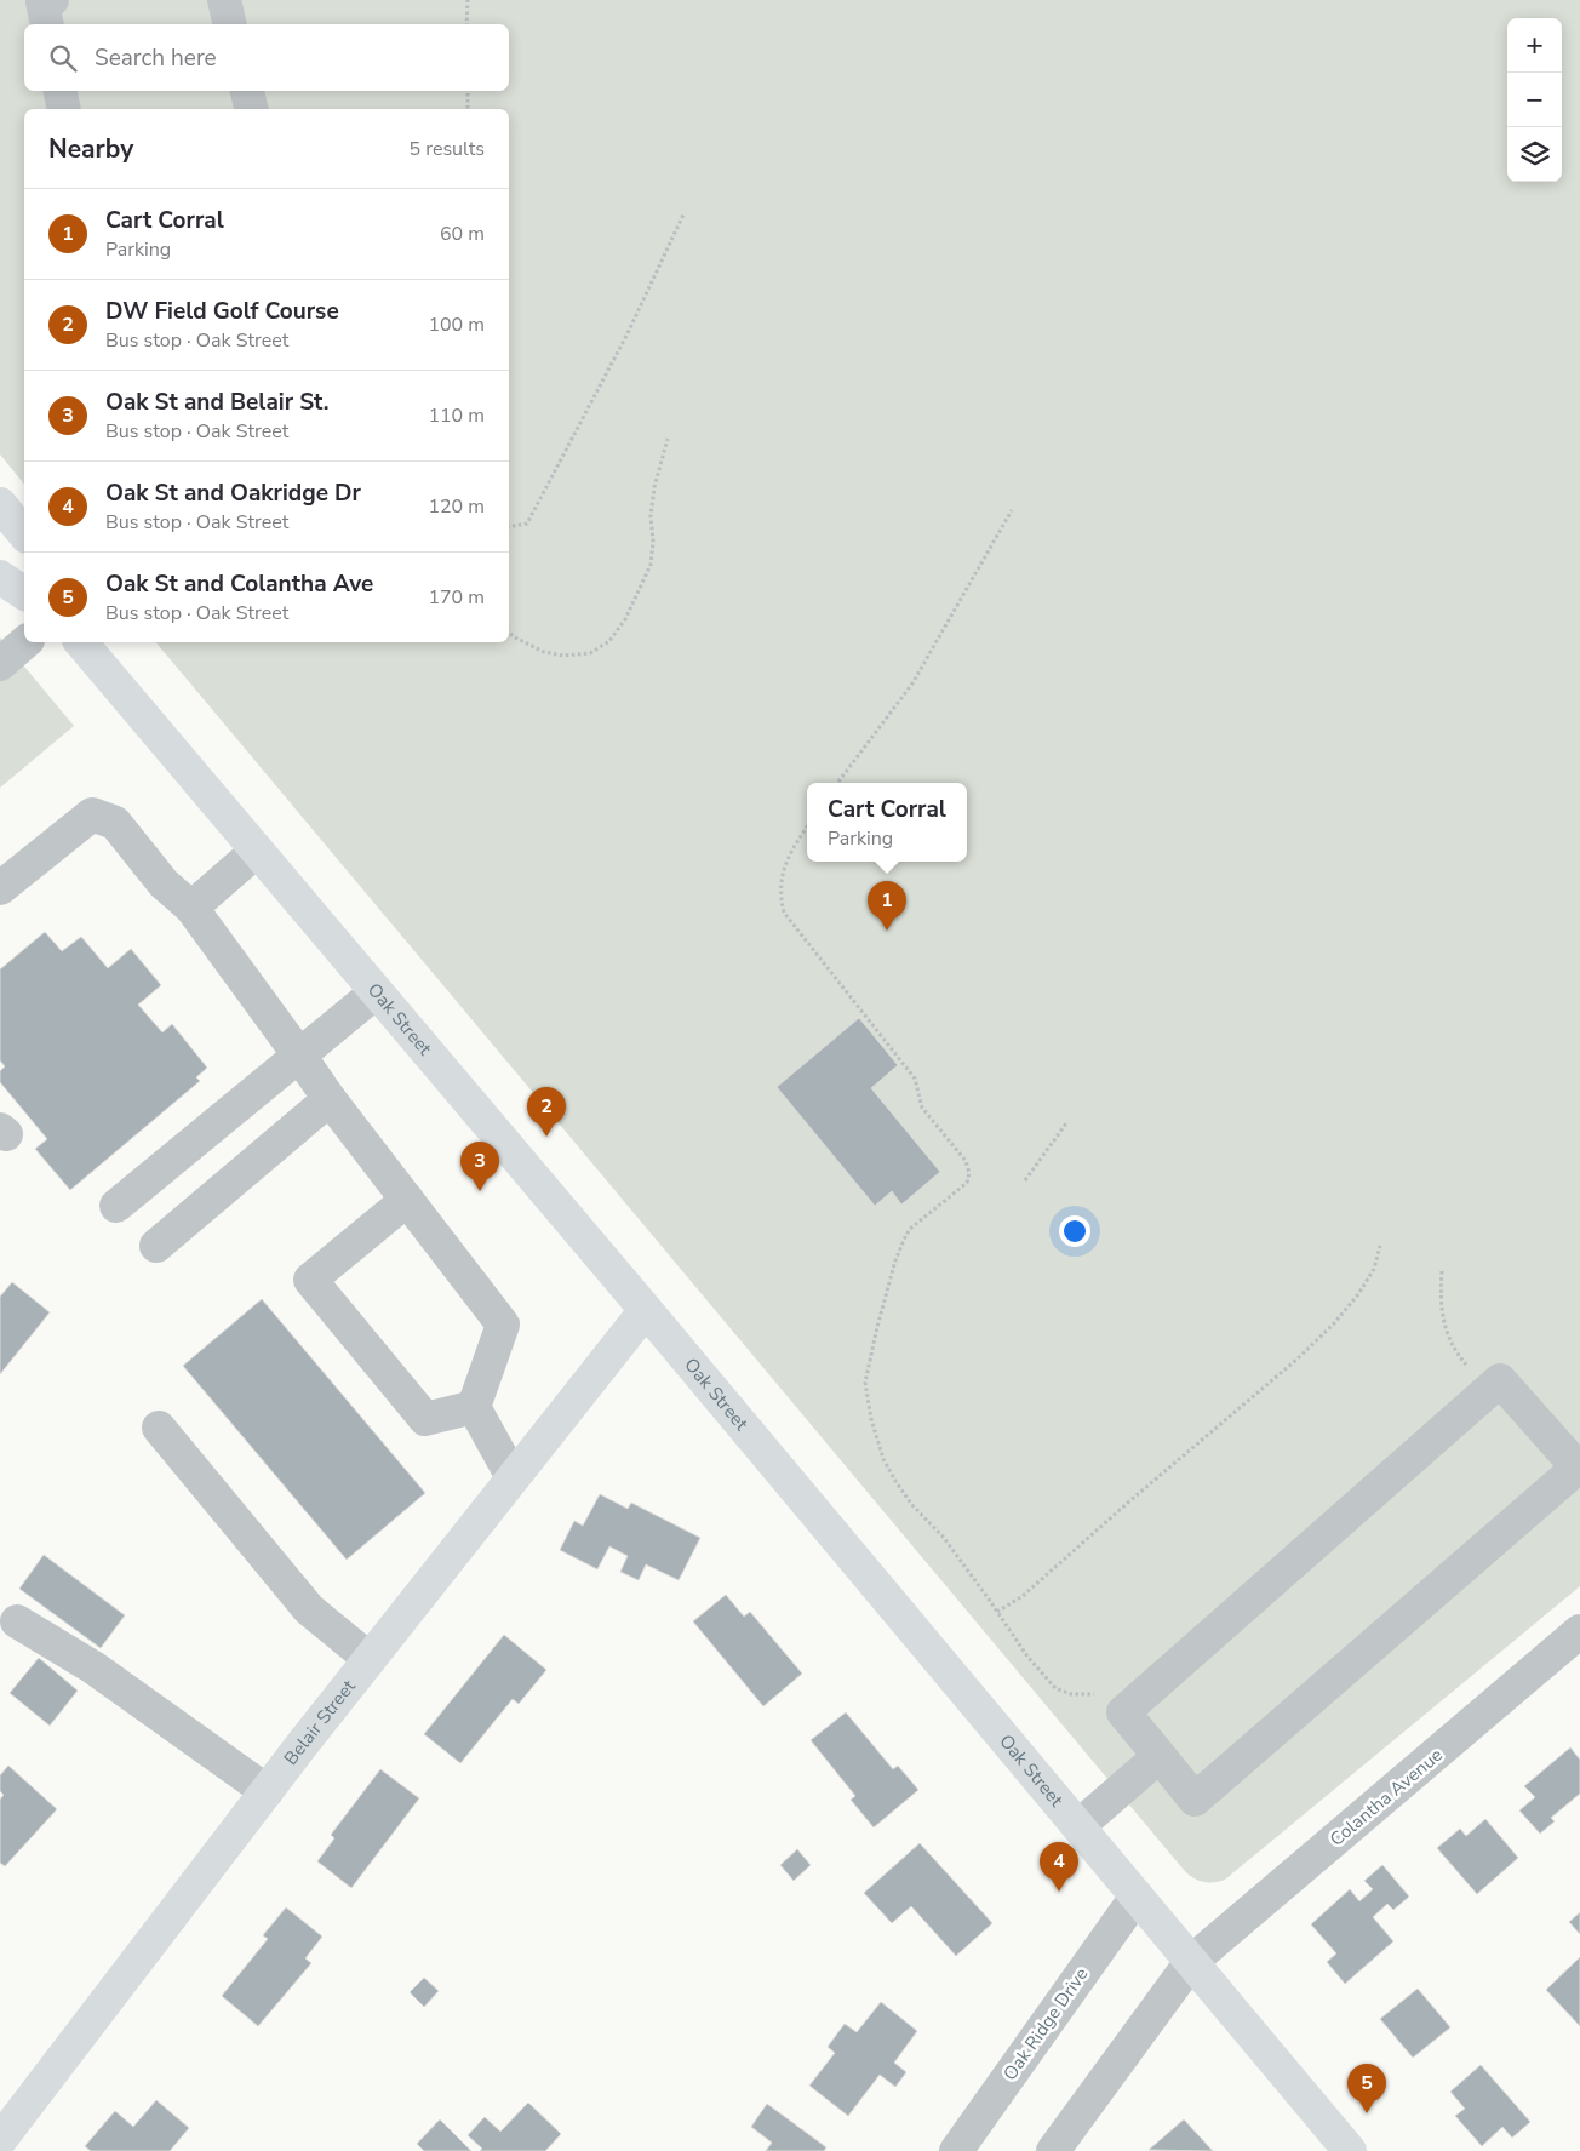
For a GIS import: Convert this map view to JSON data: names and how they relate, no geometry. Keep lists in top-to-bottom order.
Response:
{
  "streets": {
    "main road": ["Oak Street", "Belair Street"],
    "street": ["Colantha Avenue", "Oak Ridge Drive"]
  },
  "crossings": [
    ["Oak Street", "Belair Street"],
    ["Oak Street", "Colantha Avenue"],
    ["Oak Street", "Oak Ridge Drive"]
  ],
  "page": {
    "map_buttons": ["+", "−"],
    "search": "Search here",
    "heading": ["Nearby", "5 results"],
    "list": [
      {
        "mark": "1",
        "name": "Cart Corral",
        "note": "Parking",
        "value": "60 m"
      },
      {
        "mark": "2",
        "name": "DW Field Golf Course",
        "note": "Bus stop · Oak Street",
        "value": "100 m"
      },
      {
        "mark": "3",
        "name": "Oak St and Belair St.",
        "note": "Bus stop · Oak Street",
        "value": "110 m"
      },
      {
        "mark": "4",
        "name": "Oak St and Oakridge Dr",
        "note": "Bus stop · Oak Street",
        "value": "120 m"
      },
      {
        "mark": "5",
        "name": "Oak St and Colantha Ave",
        "note": "Bus stop · Oak Street",
        "value": "170 m"
      }
    ],
    "popup": ["Cart Corral", "Parking"],
    "pins": [
      "1",
      "2",
      "3",
      "4",
      "5"
    ]
  }
}
